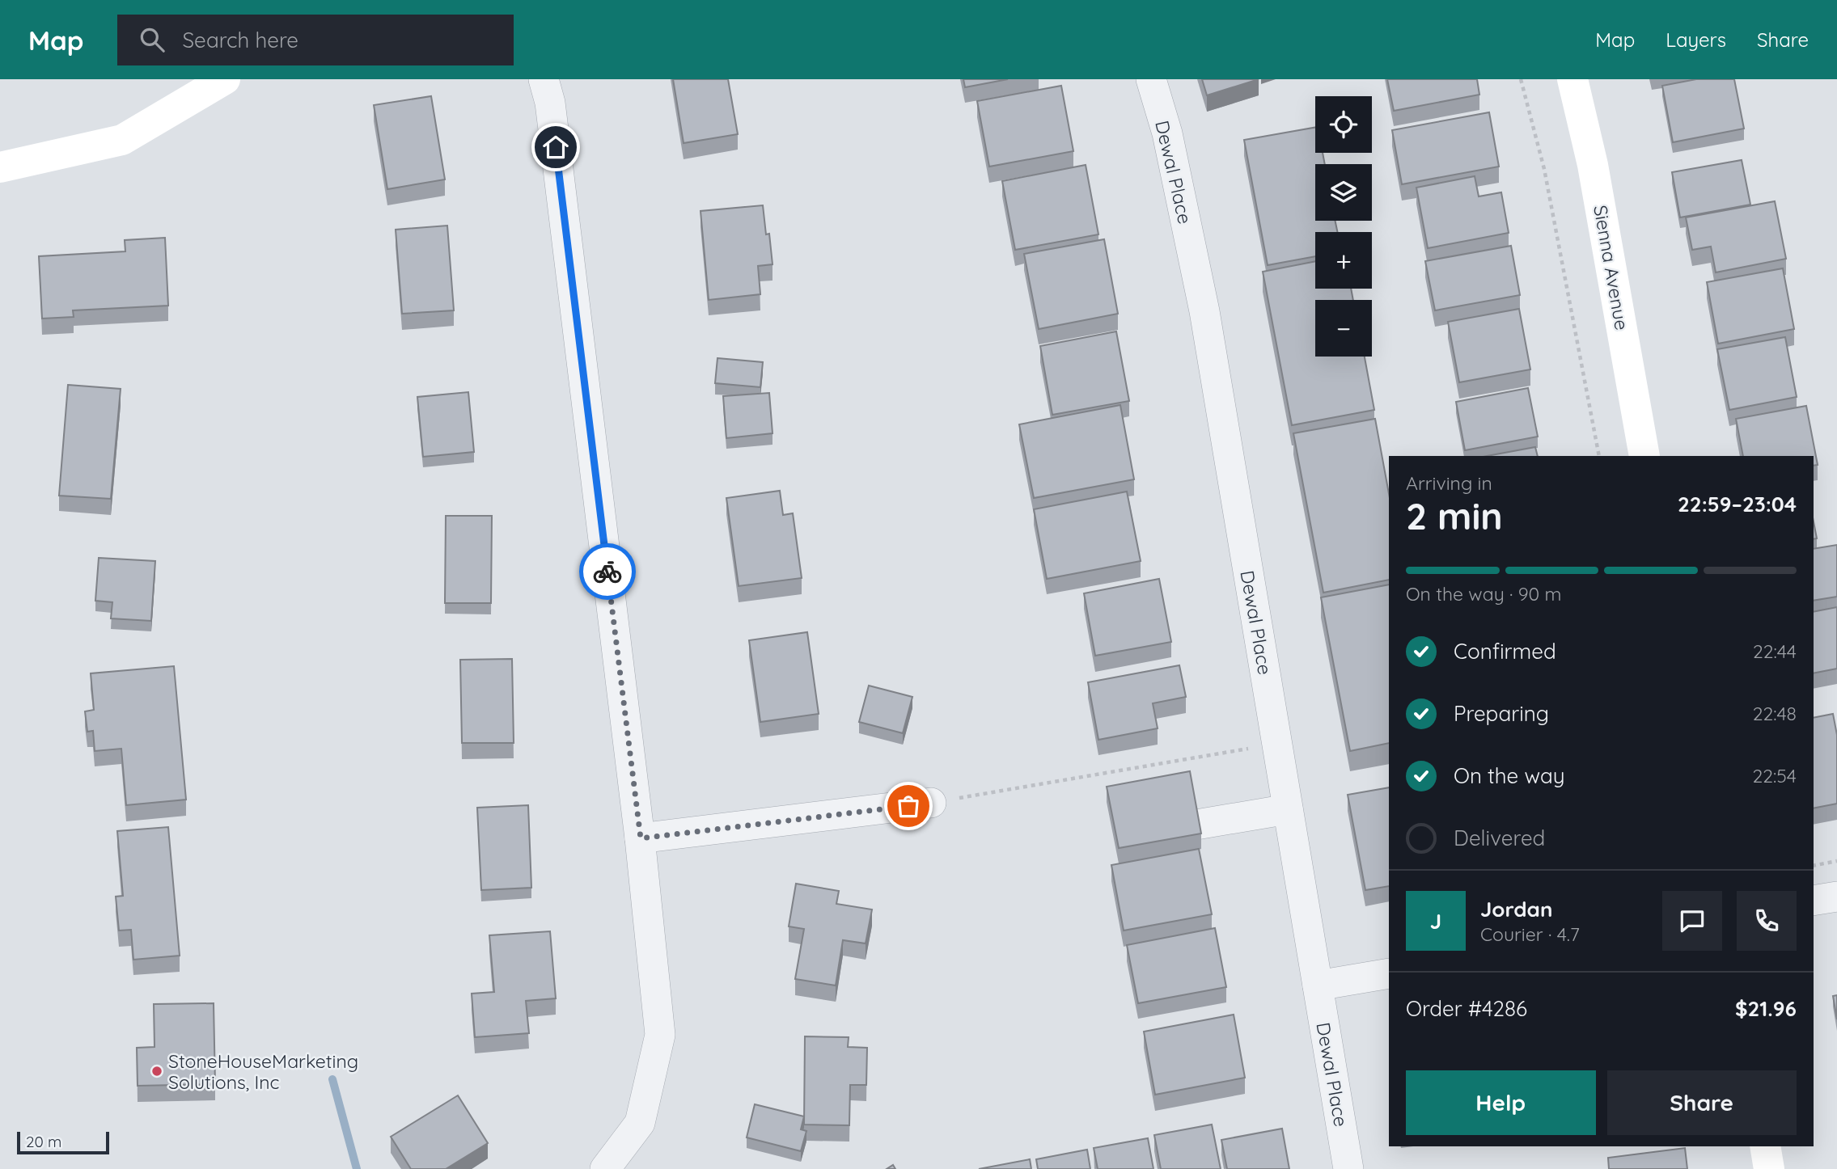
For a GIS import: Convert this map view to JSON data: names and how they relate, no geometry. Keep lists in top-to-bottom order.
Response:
{
  "streets": {
    "street": ["Dewal Place", "Sienna Avenue"]
  },
  "places": ["StoneHouseMarketing Solutions, Inc"],
  "scale_bar": "20 m",
  "page": {
    "header": "Map",
    "search": "Search here",
    "nav": ["Map", "Layers", "Share"],
    "map_buttons": ["+", "−"],
    "heading": ["2 min", "Arriving in", "22:59–23:04"],
    "panel": [
      "Jordan",
      "Courier · 4.7",
      "Order #4286",
      "$21.96"
    ],
    "bar": "On the way · 90 m",
    "list": [
      ["Confirmed", "22:44"],
      ["Preparing", "22:48"],
      ["On the way", "22:54"],
      "Delivered"
    ],
    "round": "J",
    "buttons": ["Help", "Share"],
    "scale": "20 m"
  }
}
